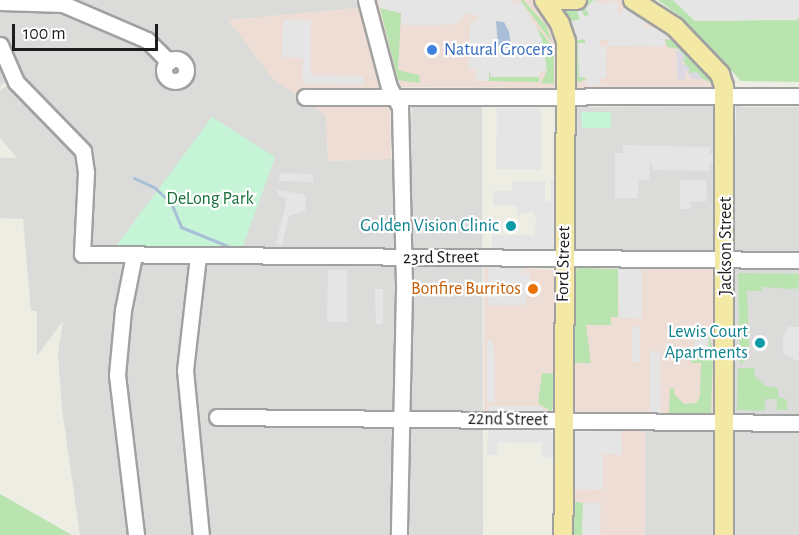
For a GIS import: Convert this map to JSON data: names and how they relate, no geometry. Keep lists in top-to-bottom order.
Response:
{
  "streets": {
    "main road": ["Jackson Street", "Ford Street"],
    "street": ["23rd Street", "22nd Street"]
  },
  "crossings": [
    ["Jackson Street", "23rd Street"],
    ["Jackson Street", "22nd Street"],
    ["23rd Street", "Ford Street"],
    ["Ford Street", "22nd Street"]
  ],
  "parks": ["DeLong Park"],
  "places": [
    "Natural Grocers",
    "Golden Vision Clinic",
    "Bonfire Burritos",
    "Lewis Court Apartments"
  ],
  "scale_bar": "100 m"
}
